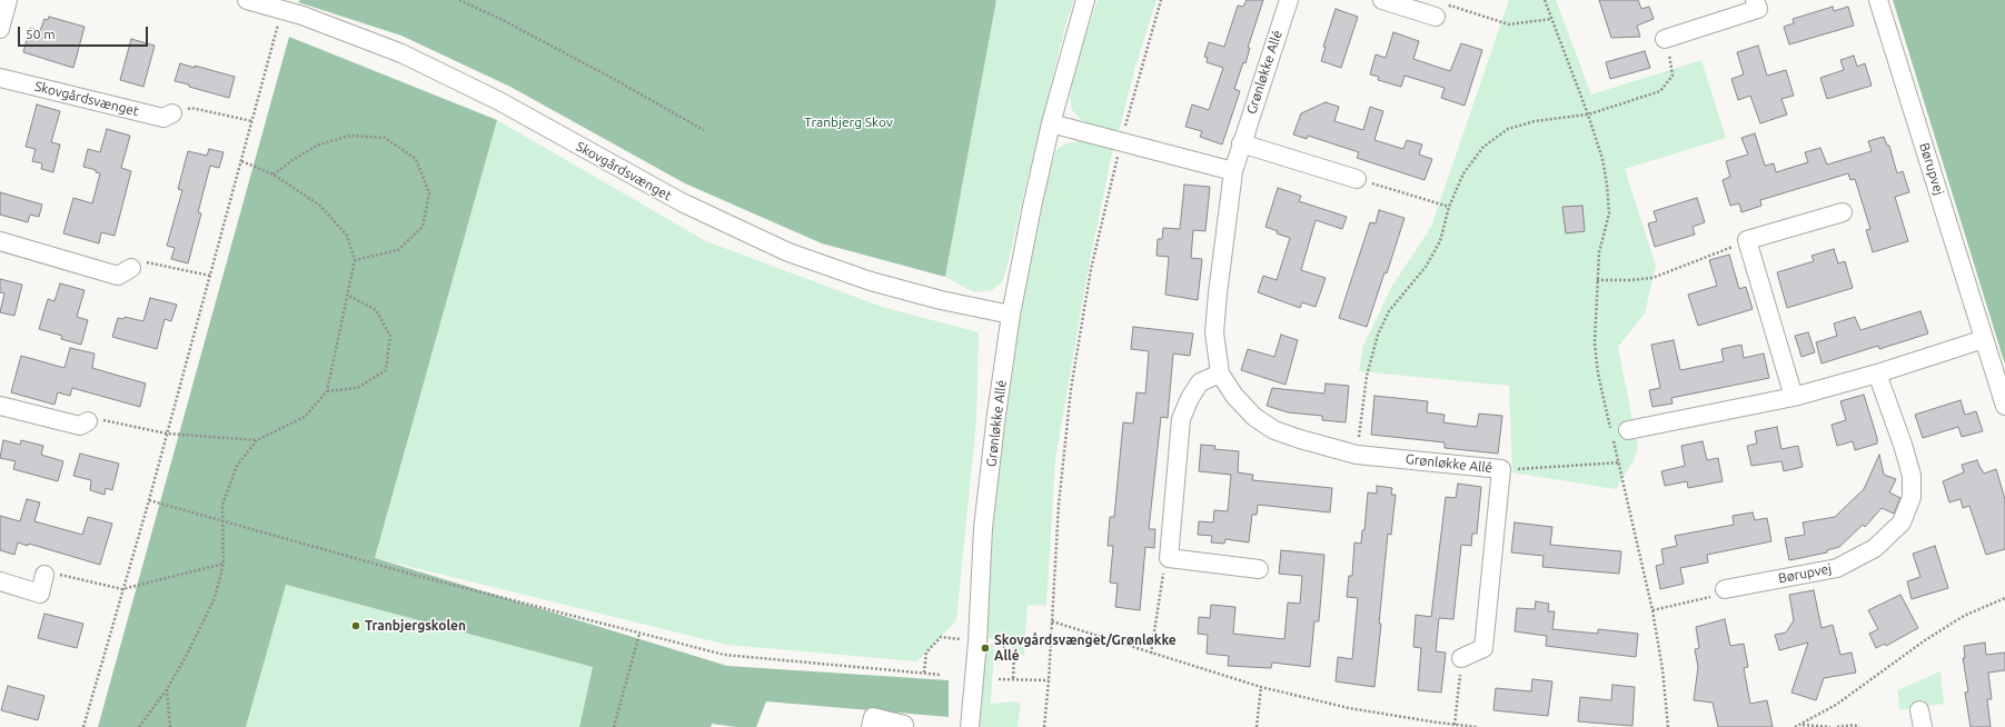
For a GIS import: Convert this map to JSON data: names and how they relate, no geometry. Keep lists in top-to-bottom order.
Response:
{
  "streets": {
    "street": ["Grønløkke Allé", "Skovgårdsvænget", "Børupvej"]
  },
  "crossings": [
    ["Grønløkke Allé", "Skovgårdsvænget"]
  ],
  "parks": ["Tranbjerg Skov"],
  "places": ["Tranbjergskolen", "Skovgårdsvænget/Grønløkke Allé"],
  "scale_bar": "50 m"
}
